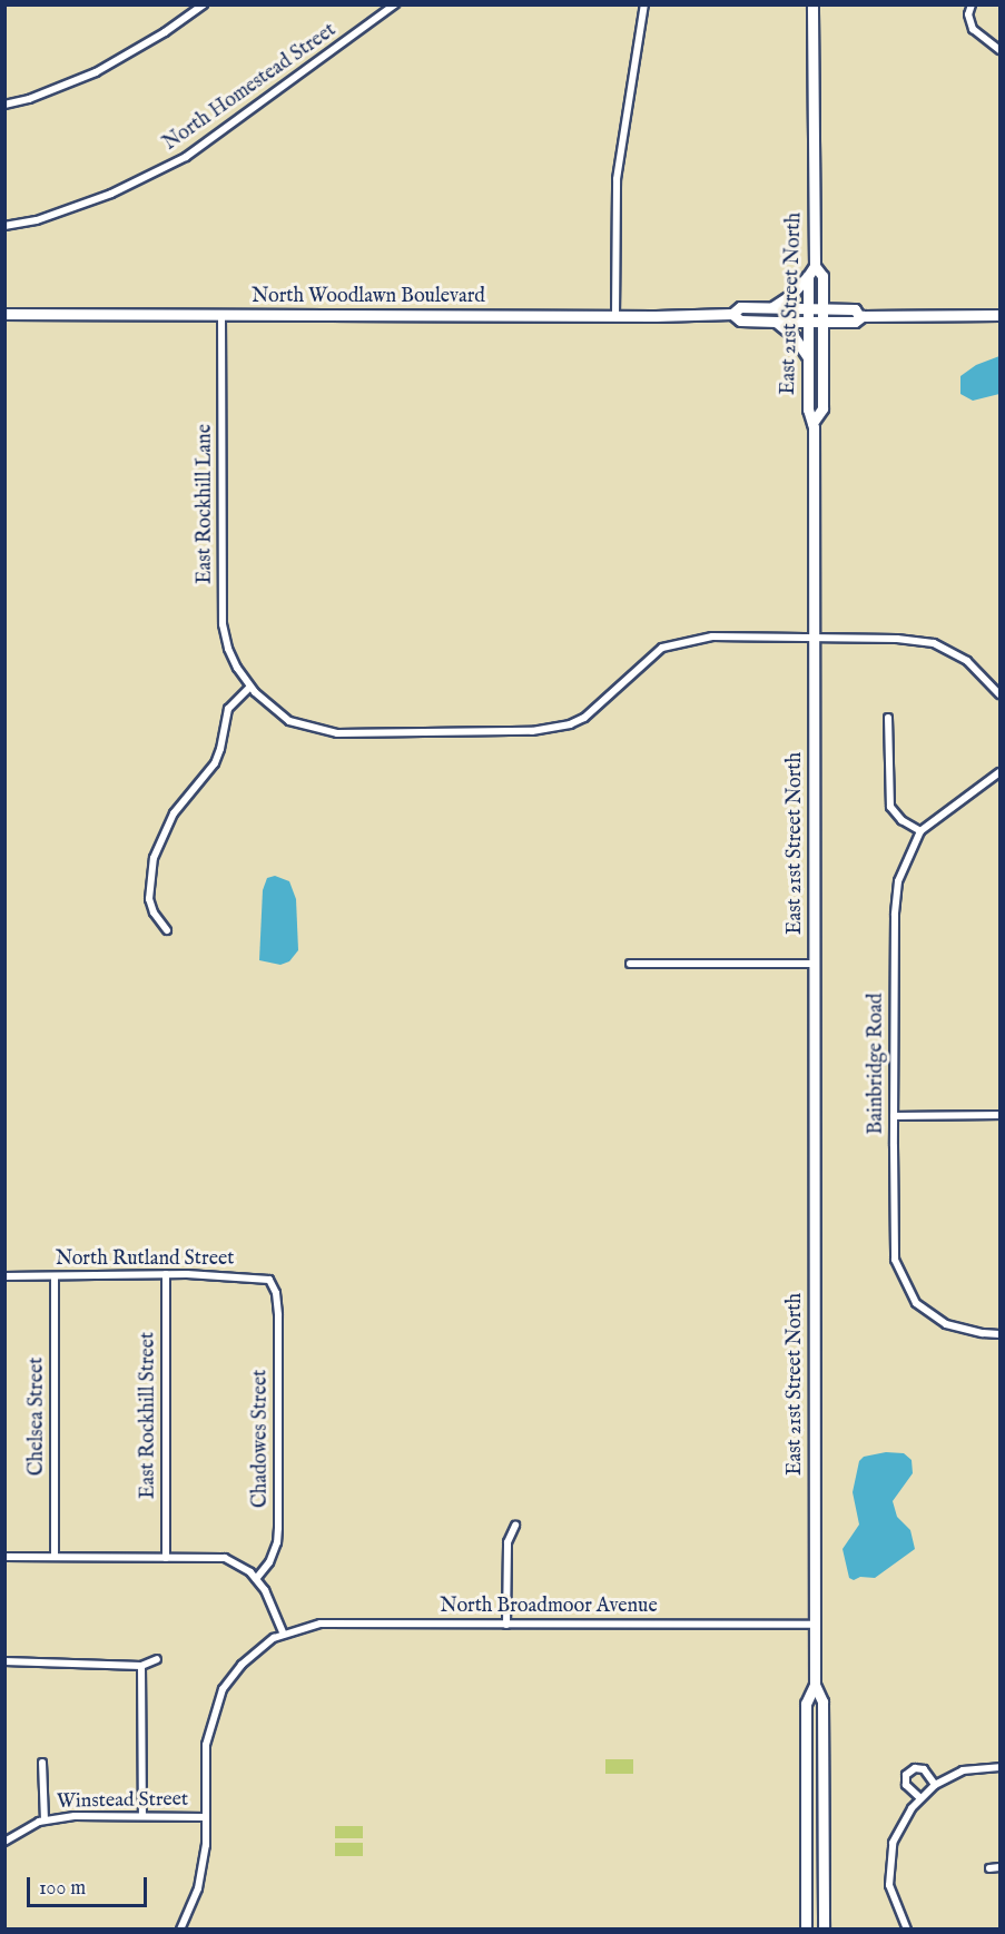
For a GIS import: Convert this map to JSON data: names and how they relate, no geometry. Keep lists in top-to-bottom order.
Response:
{
  "streets": {
    "main road": ["North Woodlawn Boulevard", "East 21st Street North"],
    "street": [
      "North Homestead Street",
      "East Rockhill Lane",
      "Bainbridge Road",
      "North Rutland Street",
      "East Rockhill Street",
      "Chelsea Street",
      "Chadowes Street",
      "North Broadmoor Avenue",
      "Winstead Street"
    ]
  },
  "crossings": [
    ["North Woodlawn Boulevard", "East 21st Street North"],
    ["North Woodlawn Boulevard", "East Rockhill Lane"],
    ["East 21st Street North", "East Rockhill Lane"],
    ["East 21st Street North", "North Broadmoor Avenue"],
    ["North Rutland Street", "East Rockhill Street"],
    ["North Rutland Street", "Chelsea Street"],
    ["North Rutland Street", "Chadowes Street"]
  ],
  "scale_bar": "100 m"
}
